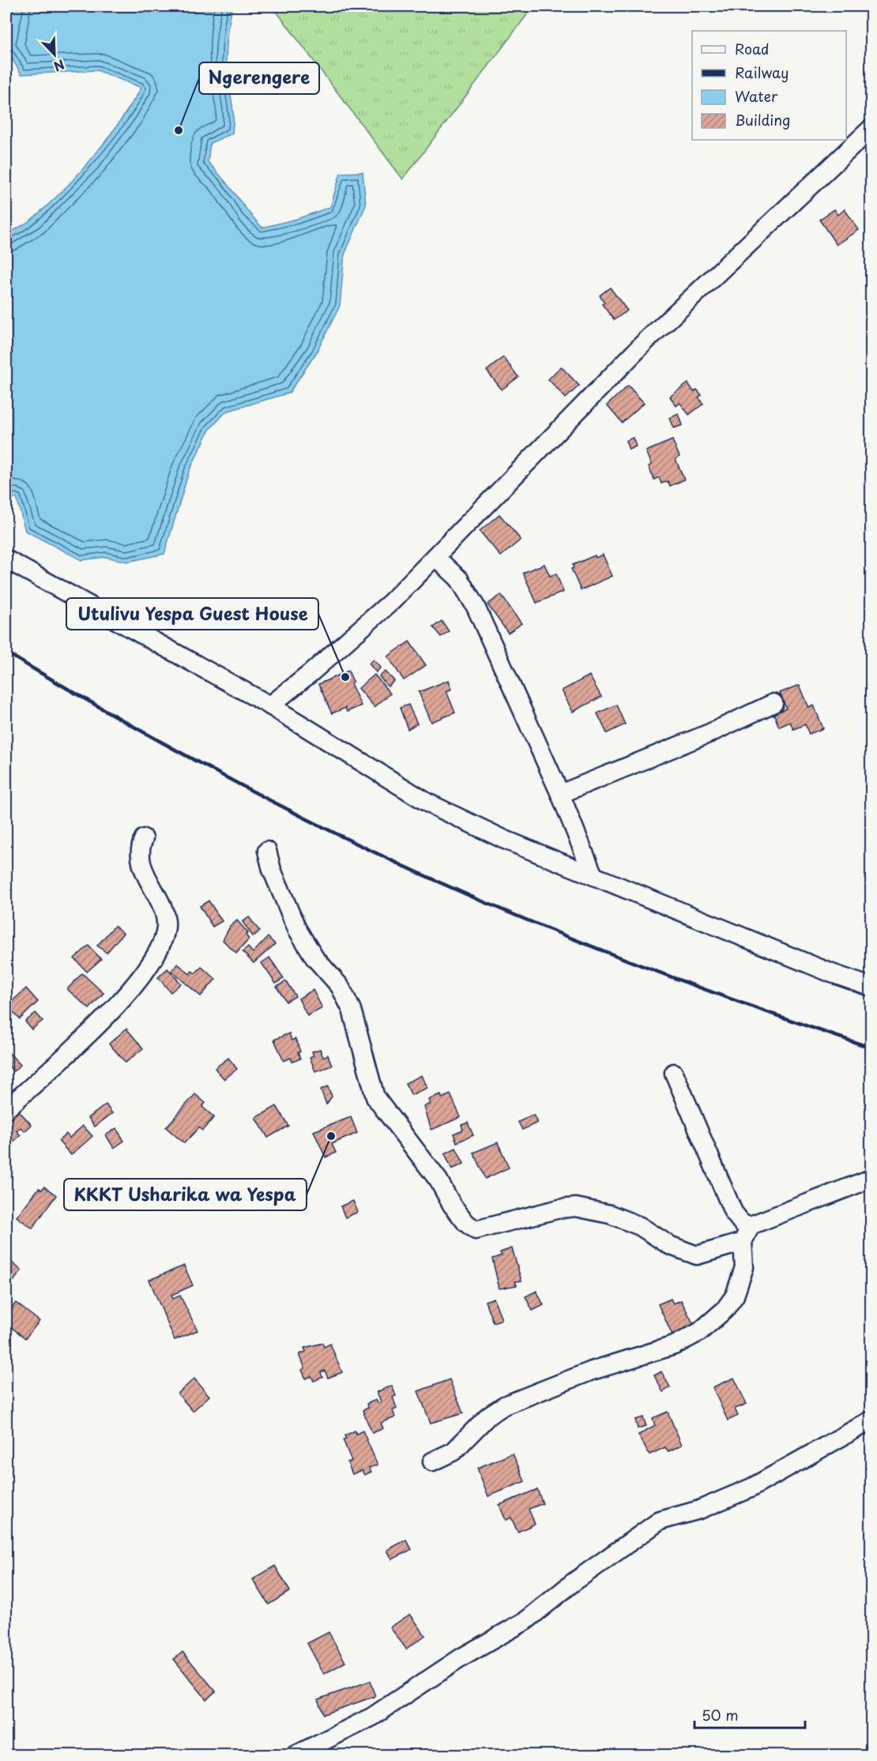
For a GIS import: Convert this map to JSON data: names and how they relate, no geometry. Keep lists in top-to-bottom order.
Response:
{
  "places": ["Ngerengere", "Utulivu Yespa Guest House", "KKKT Usharika wa Yespa"],
  "legend": [
    "Road",
    "Railway",
    "Water",
    "Building"
  ],
  "scale_bar": "50 m",
  "north": "bottom right"
}
